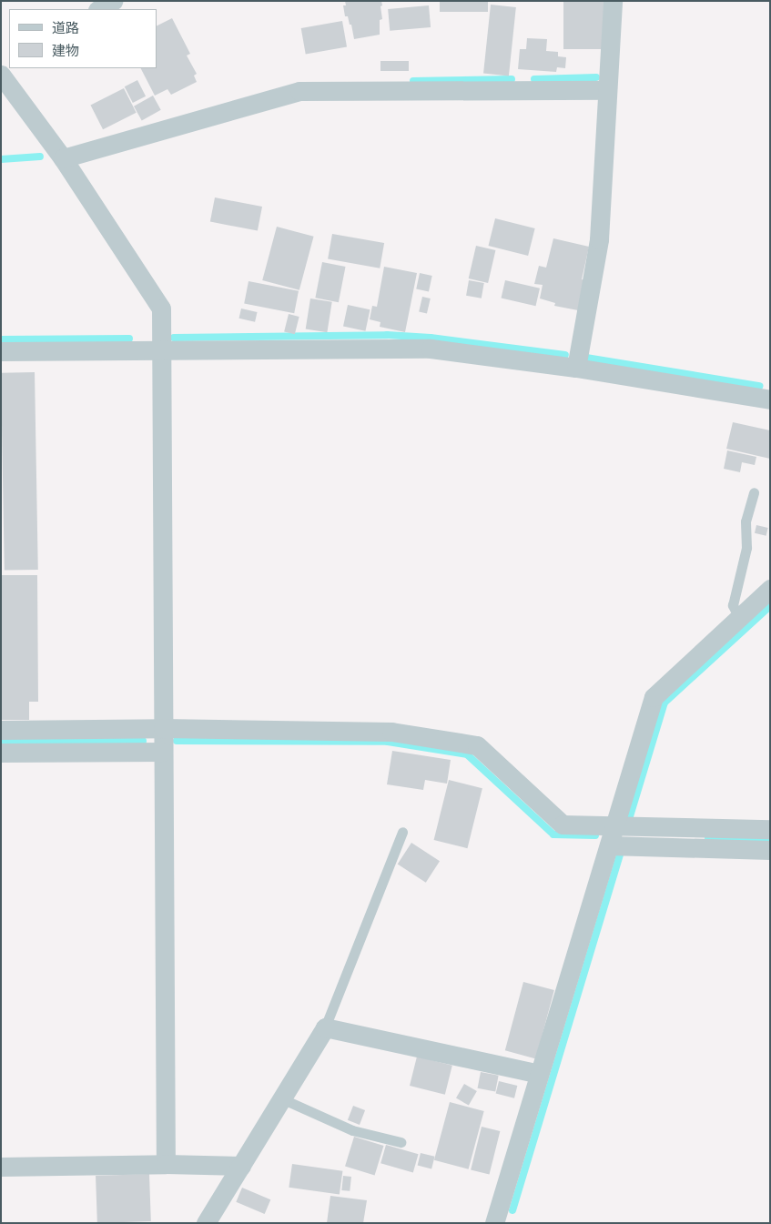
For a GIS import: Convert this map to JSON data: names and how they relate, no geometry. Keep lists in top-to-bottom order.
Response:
{
  "legend": ["道路", "建物"]
}
